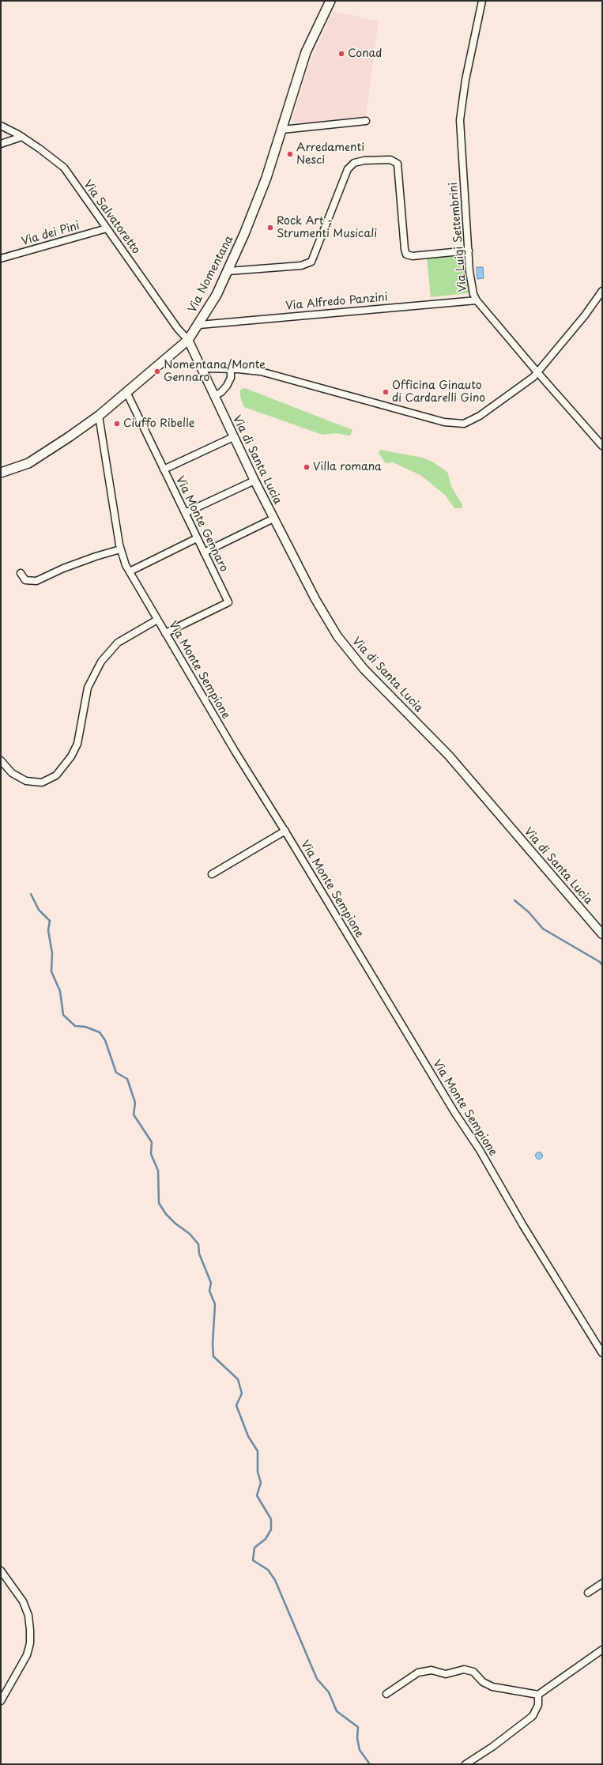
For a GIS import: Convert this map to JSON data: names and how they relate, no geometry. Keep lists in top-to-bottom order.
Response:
{
  "streets": {
    "main road": ["Via Nomentana"],
    "street": [
      "Via Salvatoretto",
      "Via dei Pini",
      "Via Luigi Settembrini",
      "Via Alfredo Panzini",
      "Via di Santa Lucia",
      "Via Monte Gennaro",
      "Via Monte Sempione"
    ]
  },
  "crossings": [
    ["Via Salvatoretto", "Via dei Pini"],
    ["Via Salvatoretto", "Via Nomentana"],
    ["Via Salvatoretto", "Via di Santa Lucia"],
    ["Via Luigi Settembrini", "Via Alfredo Panzini"],
    ["Via Nomentana", "Via Alfredo Panzini"],
    ["Via Nomentana", "Via di Santa Lucia"],
    ["Via Nomentana", "Via Monte Gennaro"],
    ["Via Nomentana", "Via Monte Sempione"],
    ["Via Monte Gennaro", "Via Monte Sempione"]
  ],
  "places": [
    "Conad",
    "Arredamenti Nesci",
    "Rock Art - Strumenti Musicali",
    "Nomentana/Monte Gennaro",
    "Officina Ginauto di Cardarelli Gino",
    "Ciuffo Ribelle",
    "Villa romana"
  ]
}
